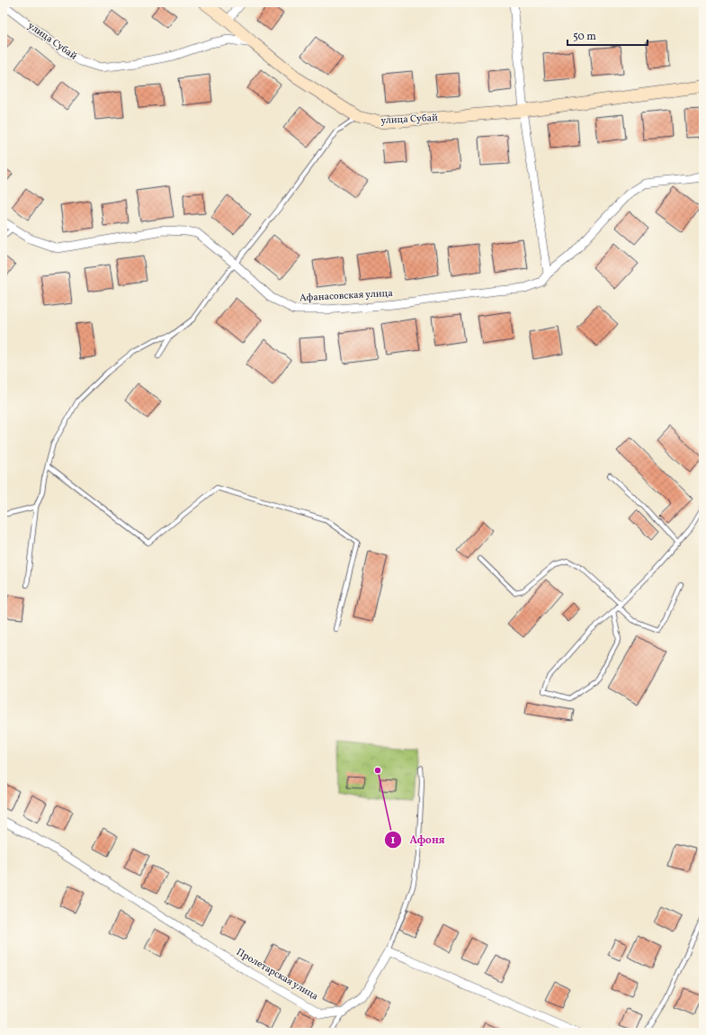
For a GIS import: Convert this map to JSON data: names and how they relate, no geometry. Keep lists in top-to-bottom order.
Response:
{
  "streets": {
    "street": ["улица Субай", "Афанасовская улица", "Пролетарская улица"]
  },
  "places": ["Афоня"],
  "scale_bar": "50 m"
}
